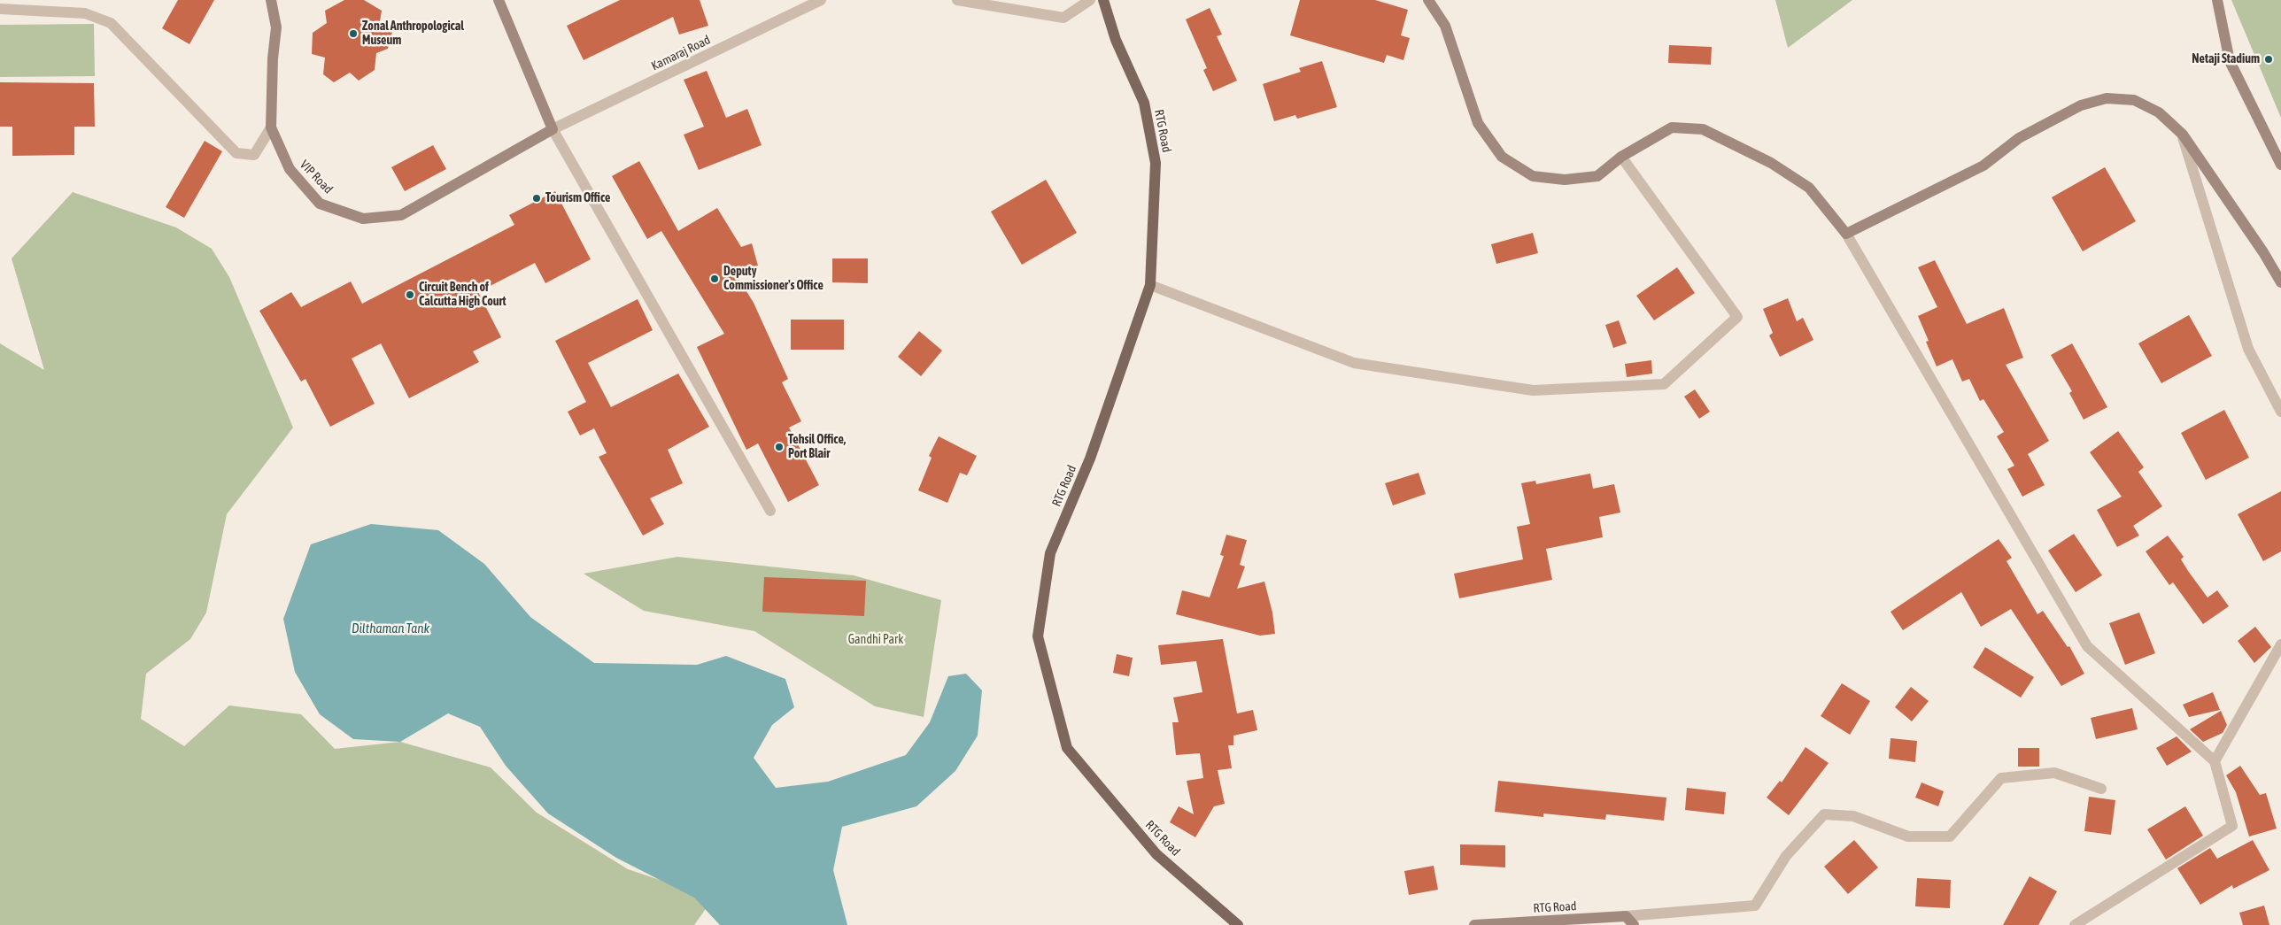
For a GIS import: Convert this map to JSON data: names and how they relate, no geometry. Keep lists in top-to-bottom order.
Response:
{
  "streets": {
    "main road": ["RTG Road"],
    "street": ["Kamaraj Road", "VIP Road"]
  },
  "crossings": [
    ["Kamaraj Road", "VIP Road"]
  ],
  "water": ["Dilthaman Tank"],
  "parks": ["Gandhi Park"],
  "places": [
    "Zonal Anthropological Museum",
    "Netaji Stadium",
    "Tourism Office",
    "Deputy Commissioner's Office",
    "Circuit Bench of Calcutta High Court",
    "Tehsil Office, Port Blair"
  ]
}
